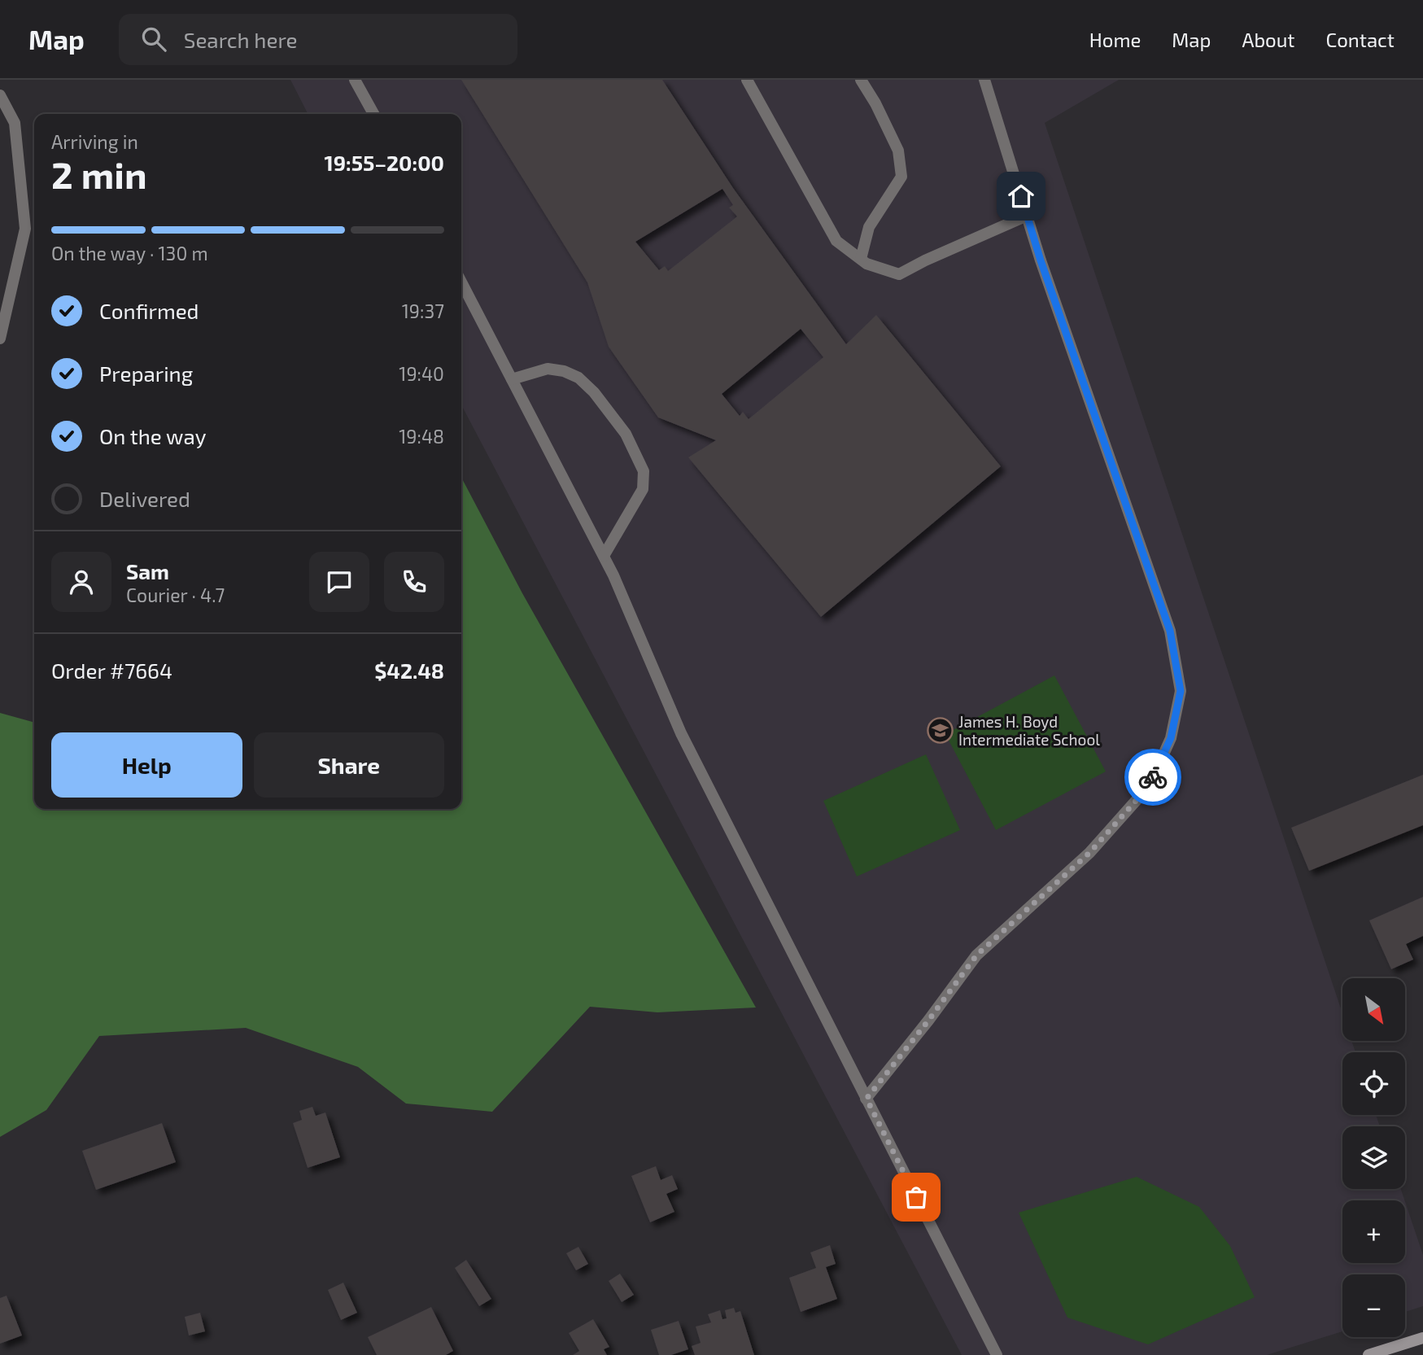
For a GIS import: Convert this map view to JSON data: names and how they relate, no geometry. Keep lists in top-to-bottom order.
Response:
{
  "places": {
    "school or university": ["James H. Boyd Intermediate School"]
  },
  "north": "bottom right",
  "page": {
    "header": "Map",
    "search": "Search here",
    "nav": [
      "Home",
      "Map",
      "About",
      "Contact"
    ],
    "heading": ["2 min", "Arriving in", "19:55–20:00"],
    "panel": [
      "Sam",
      "Courier · 4.7",
      "Order #7664",
      "$42.48"
    ],
    "bar": "On the way · 130 m",
    "list": [
      ["Confirmed", "19:37"],
      ["Preparing", "19:40"],
      ["On the way", "19:48"],
      "Delivered"
    ],
    "buttons": ["Help", "Share"],
    "map_buttons": ["+", "−"]
  }
}
